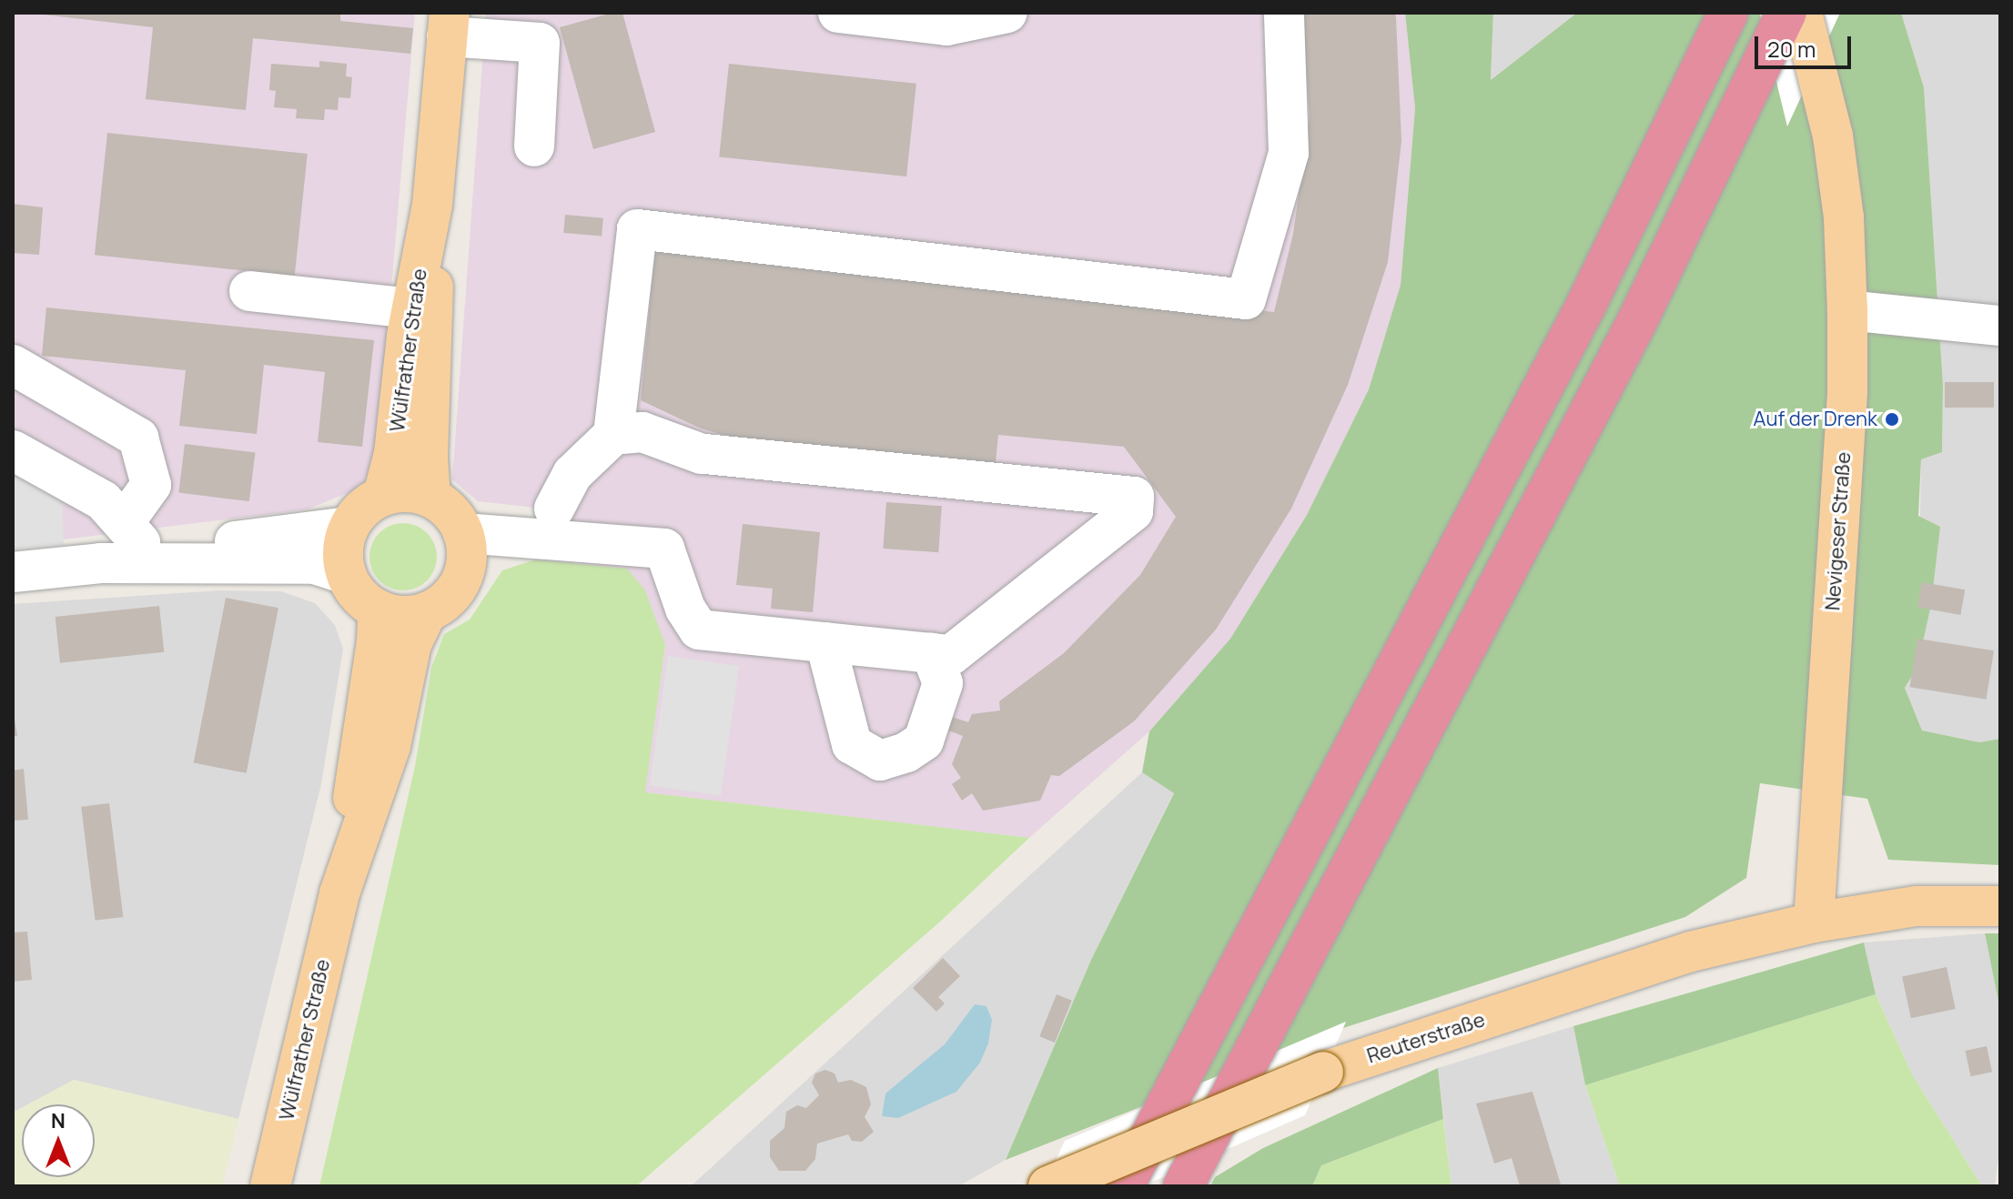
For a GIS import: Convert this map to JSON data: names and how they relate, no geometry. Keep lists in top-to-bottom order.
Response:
{
  "streets": {
    "main road": ["Wülfrather Straße", "Nevigeser Straße", "Reuterstraße"]
  },
  "crossings": [
    ["Nevigeser Straße", "Reuterstraße"]
  ],
  "places": ["Auf der Drenk"],
  "scale_bar": "20 m",
  "north": "top"
}
